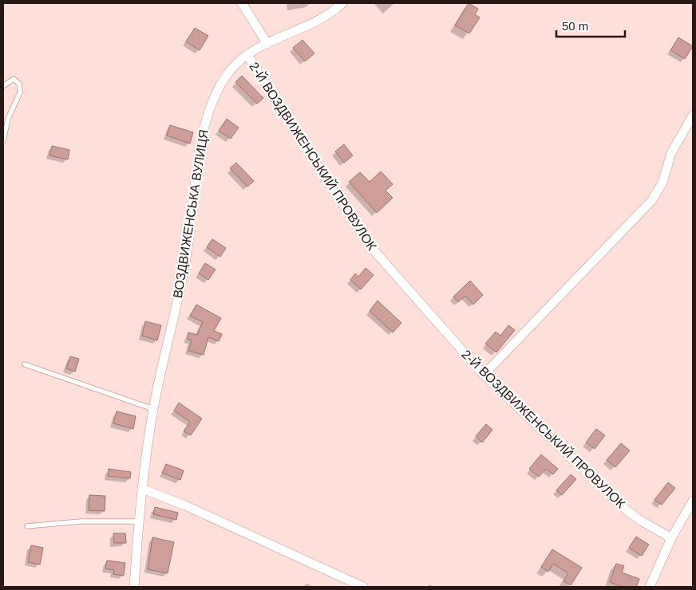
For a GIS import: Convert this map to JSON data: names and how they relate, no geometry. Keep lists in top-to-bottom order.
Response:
{
  "streets": {
    "street": ["2-Й ВОЗДВИЖЕНСЬКИЙ ПРОВУЛОК", "ВОЗДВИЖЕНСЬКА ВУЛИЦЯ"]
  },
  "crossings": [
    ["2-Й ВОЗДВИЖЕНСЬКИЙ ПРОВУЛОК", "ВОЗДВИЖЕНСЬКА ВУЛИЦЯ"]
  ],
  "scale_bar": "50 m"
}
